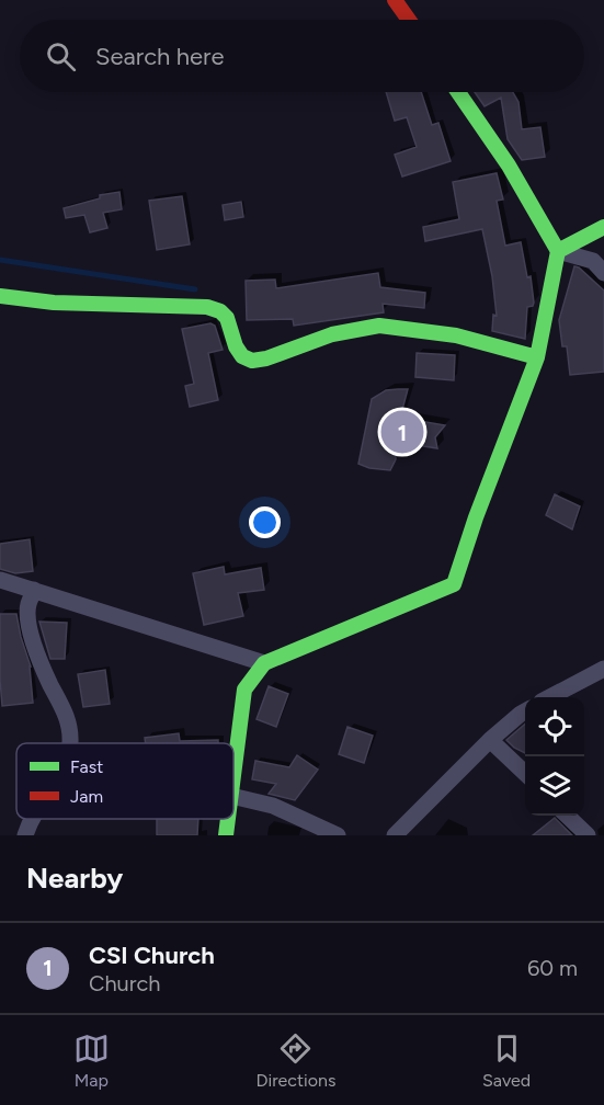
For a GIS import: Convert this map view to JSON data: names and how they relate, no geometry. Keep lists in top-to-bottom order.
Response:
{
  "legend": ["Fast", "Jam"],
  "page": {
    "search": "Search here",
    "pins": "1",
    "heading": "Nearby",
    "list": [
      {
        "mark": "1",
        "name": "CSI Church",
        "note": "Church",
        "value": "60 m"
      }
    ],
    "nav": ["Map", "Directions", "Saved"]
  }
}
